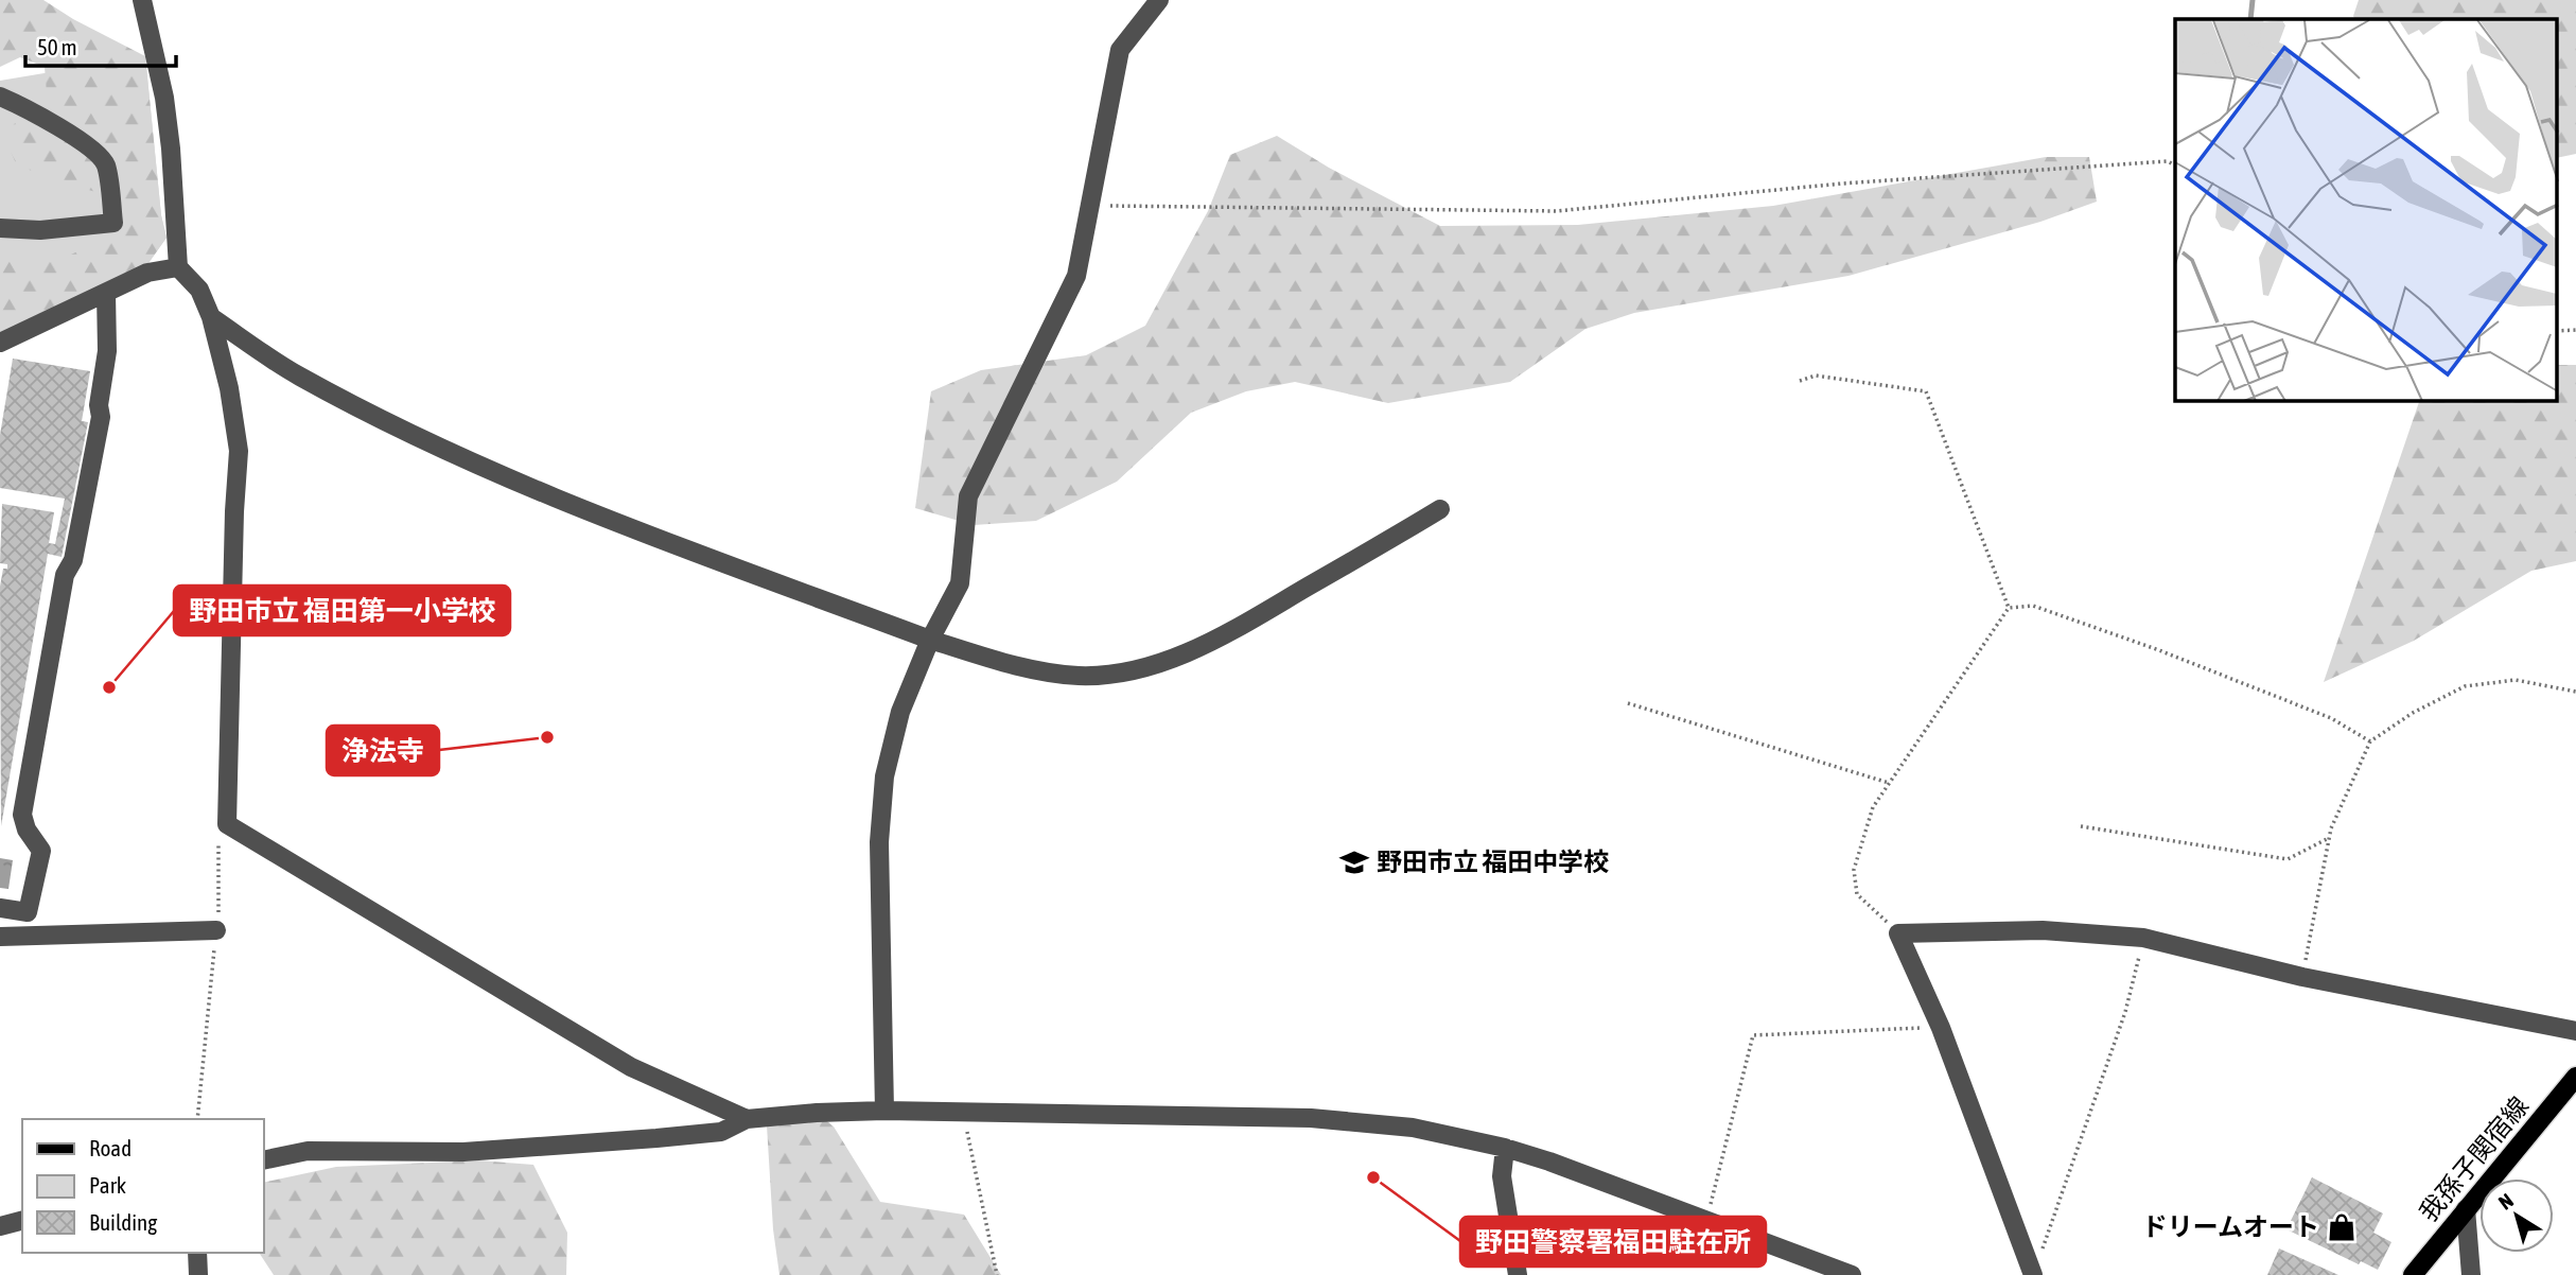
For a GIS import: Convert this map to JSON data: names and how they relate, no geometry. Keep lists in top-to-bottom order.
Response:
{
  "streets": {
    "main road": ["我孫子関宿線"]
  },
  "places": {
    "other": ["野田市立 福田第一小学校", "浄法寺", "野田警察署福田駐在所"],
    "school or university": ["野田市立 福田中学校"],
    "shop": ["ドリームオート"]
  },
  "legend": ["Road", "Park", "Building"],
  "scale_bar": "50 m",
  "north": "top left"
}
